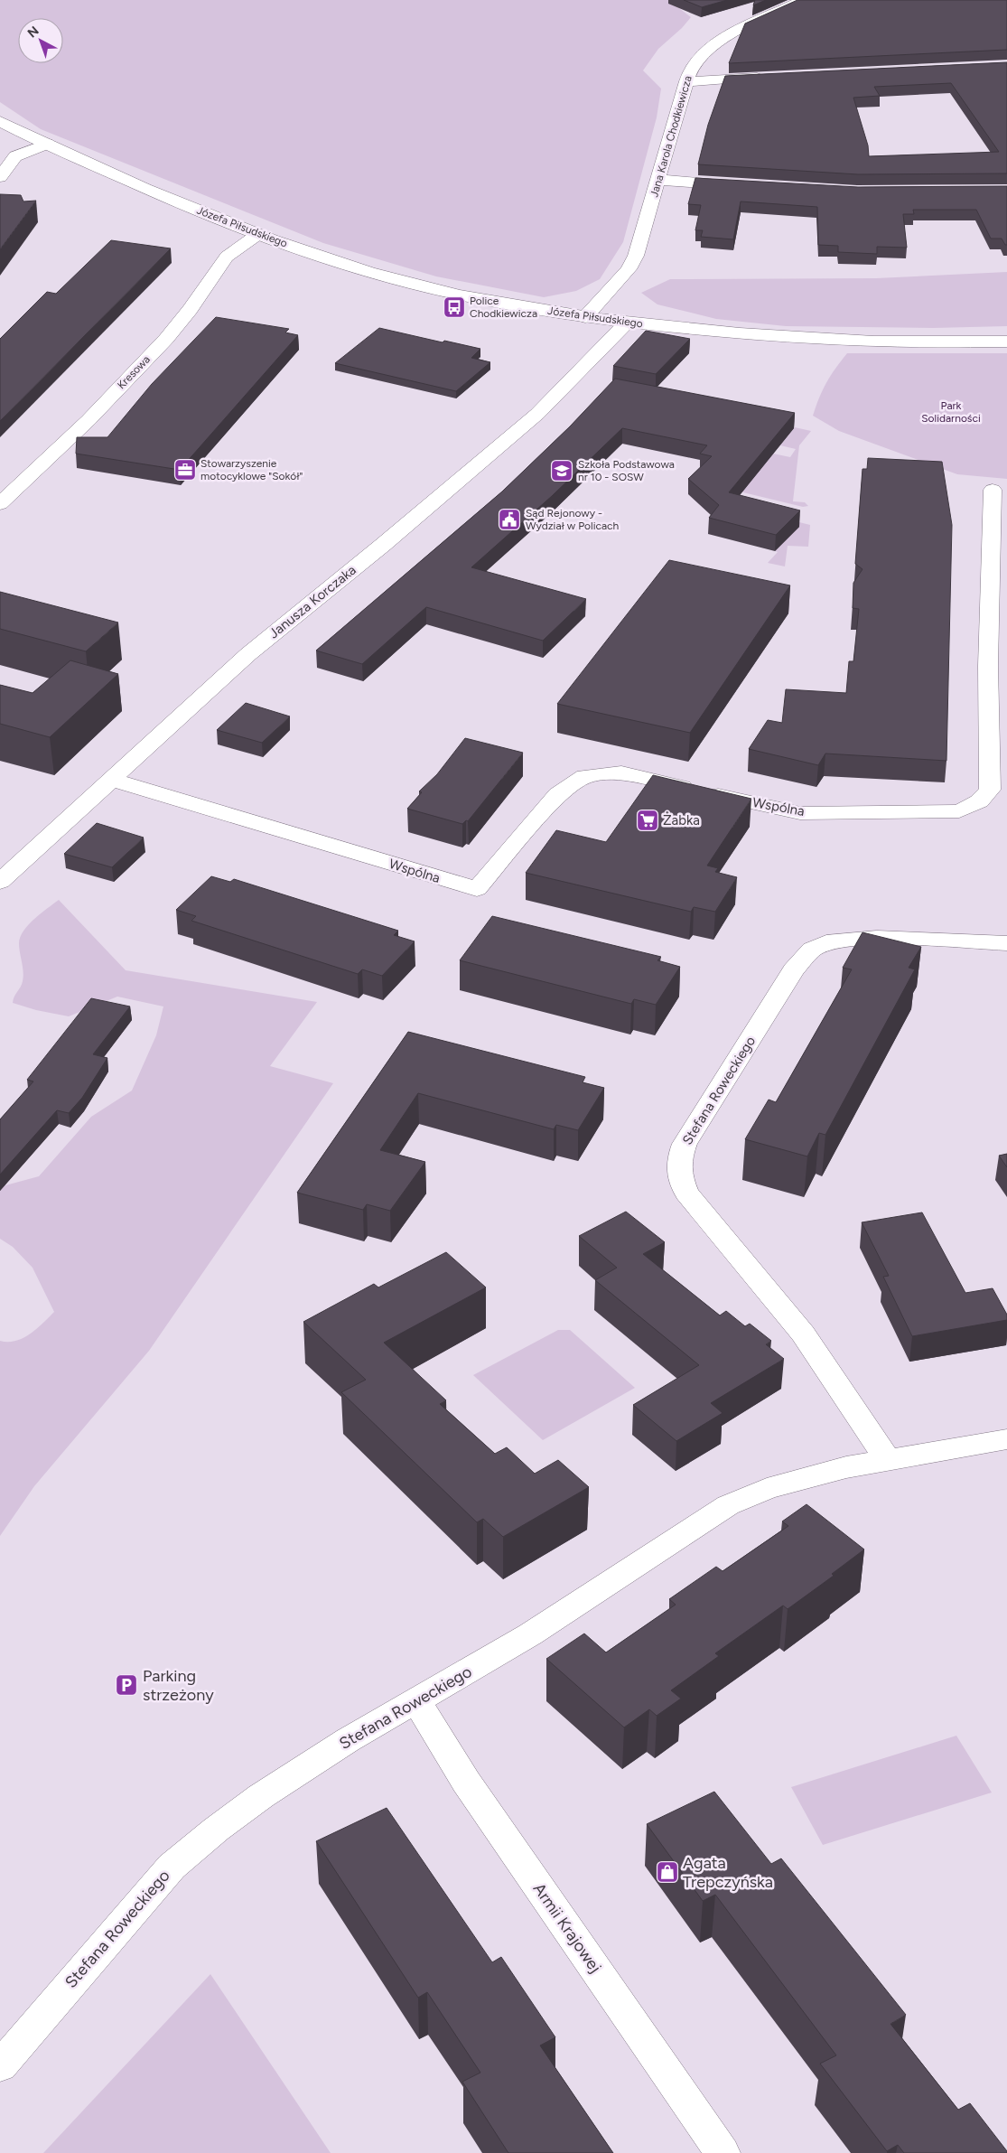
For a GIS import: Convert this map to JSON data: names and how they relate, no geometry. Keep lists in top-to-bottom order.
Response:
{
  "streets": {
    "street": [
      "Jana Karola Chodkiewicza",
      "Józefa Piłsudskiego",
      "Kresowa",
      "Janusza Korczaka",
      "Wspólna",
      "Stefana Roweckiego",
      "Armii Krajowej"
    ]
  },
  "crossings": [
    ["Jana Karola Chodkiewicza", "Józefa Piłsudskiego"],
    ["Józefa Piłsudskiego", "Kresowa"],
    ["Józefa Piłsudskiego", "Janusza Korczaka"],
    ["Janusza Korczaka", "Wspólna"],
    ["Stefana Roweckiego", "Armii Krajowej"]
  ],
  "parks": ["Park Solidarności"],
  "places": {
    "bus stop": ["Police Chodkiewicza"],
    "office": ["Stowarzyszenie motocyklowe \"Sokół\""],
    "school or university": ["Szkoła Podstawowa nr 10 - SOSW"],
    "public building": ["Sąd Rejonowy - Wydział w Policach"],
    "supermarket": ["Żabka"],
    "parking": ["Parking strzeżony"],
    "shop": ["Agata Trepczyńska"]
  },
  "north": "top left"
}
